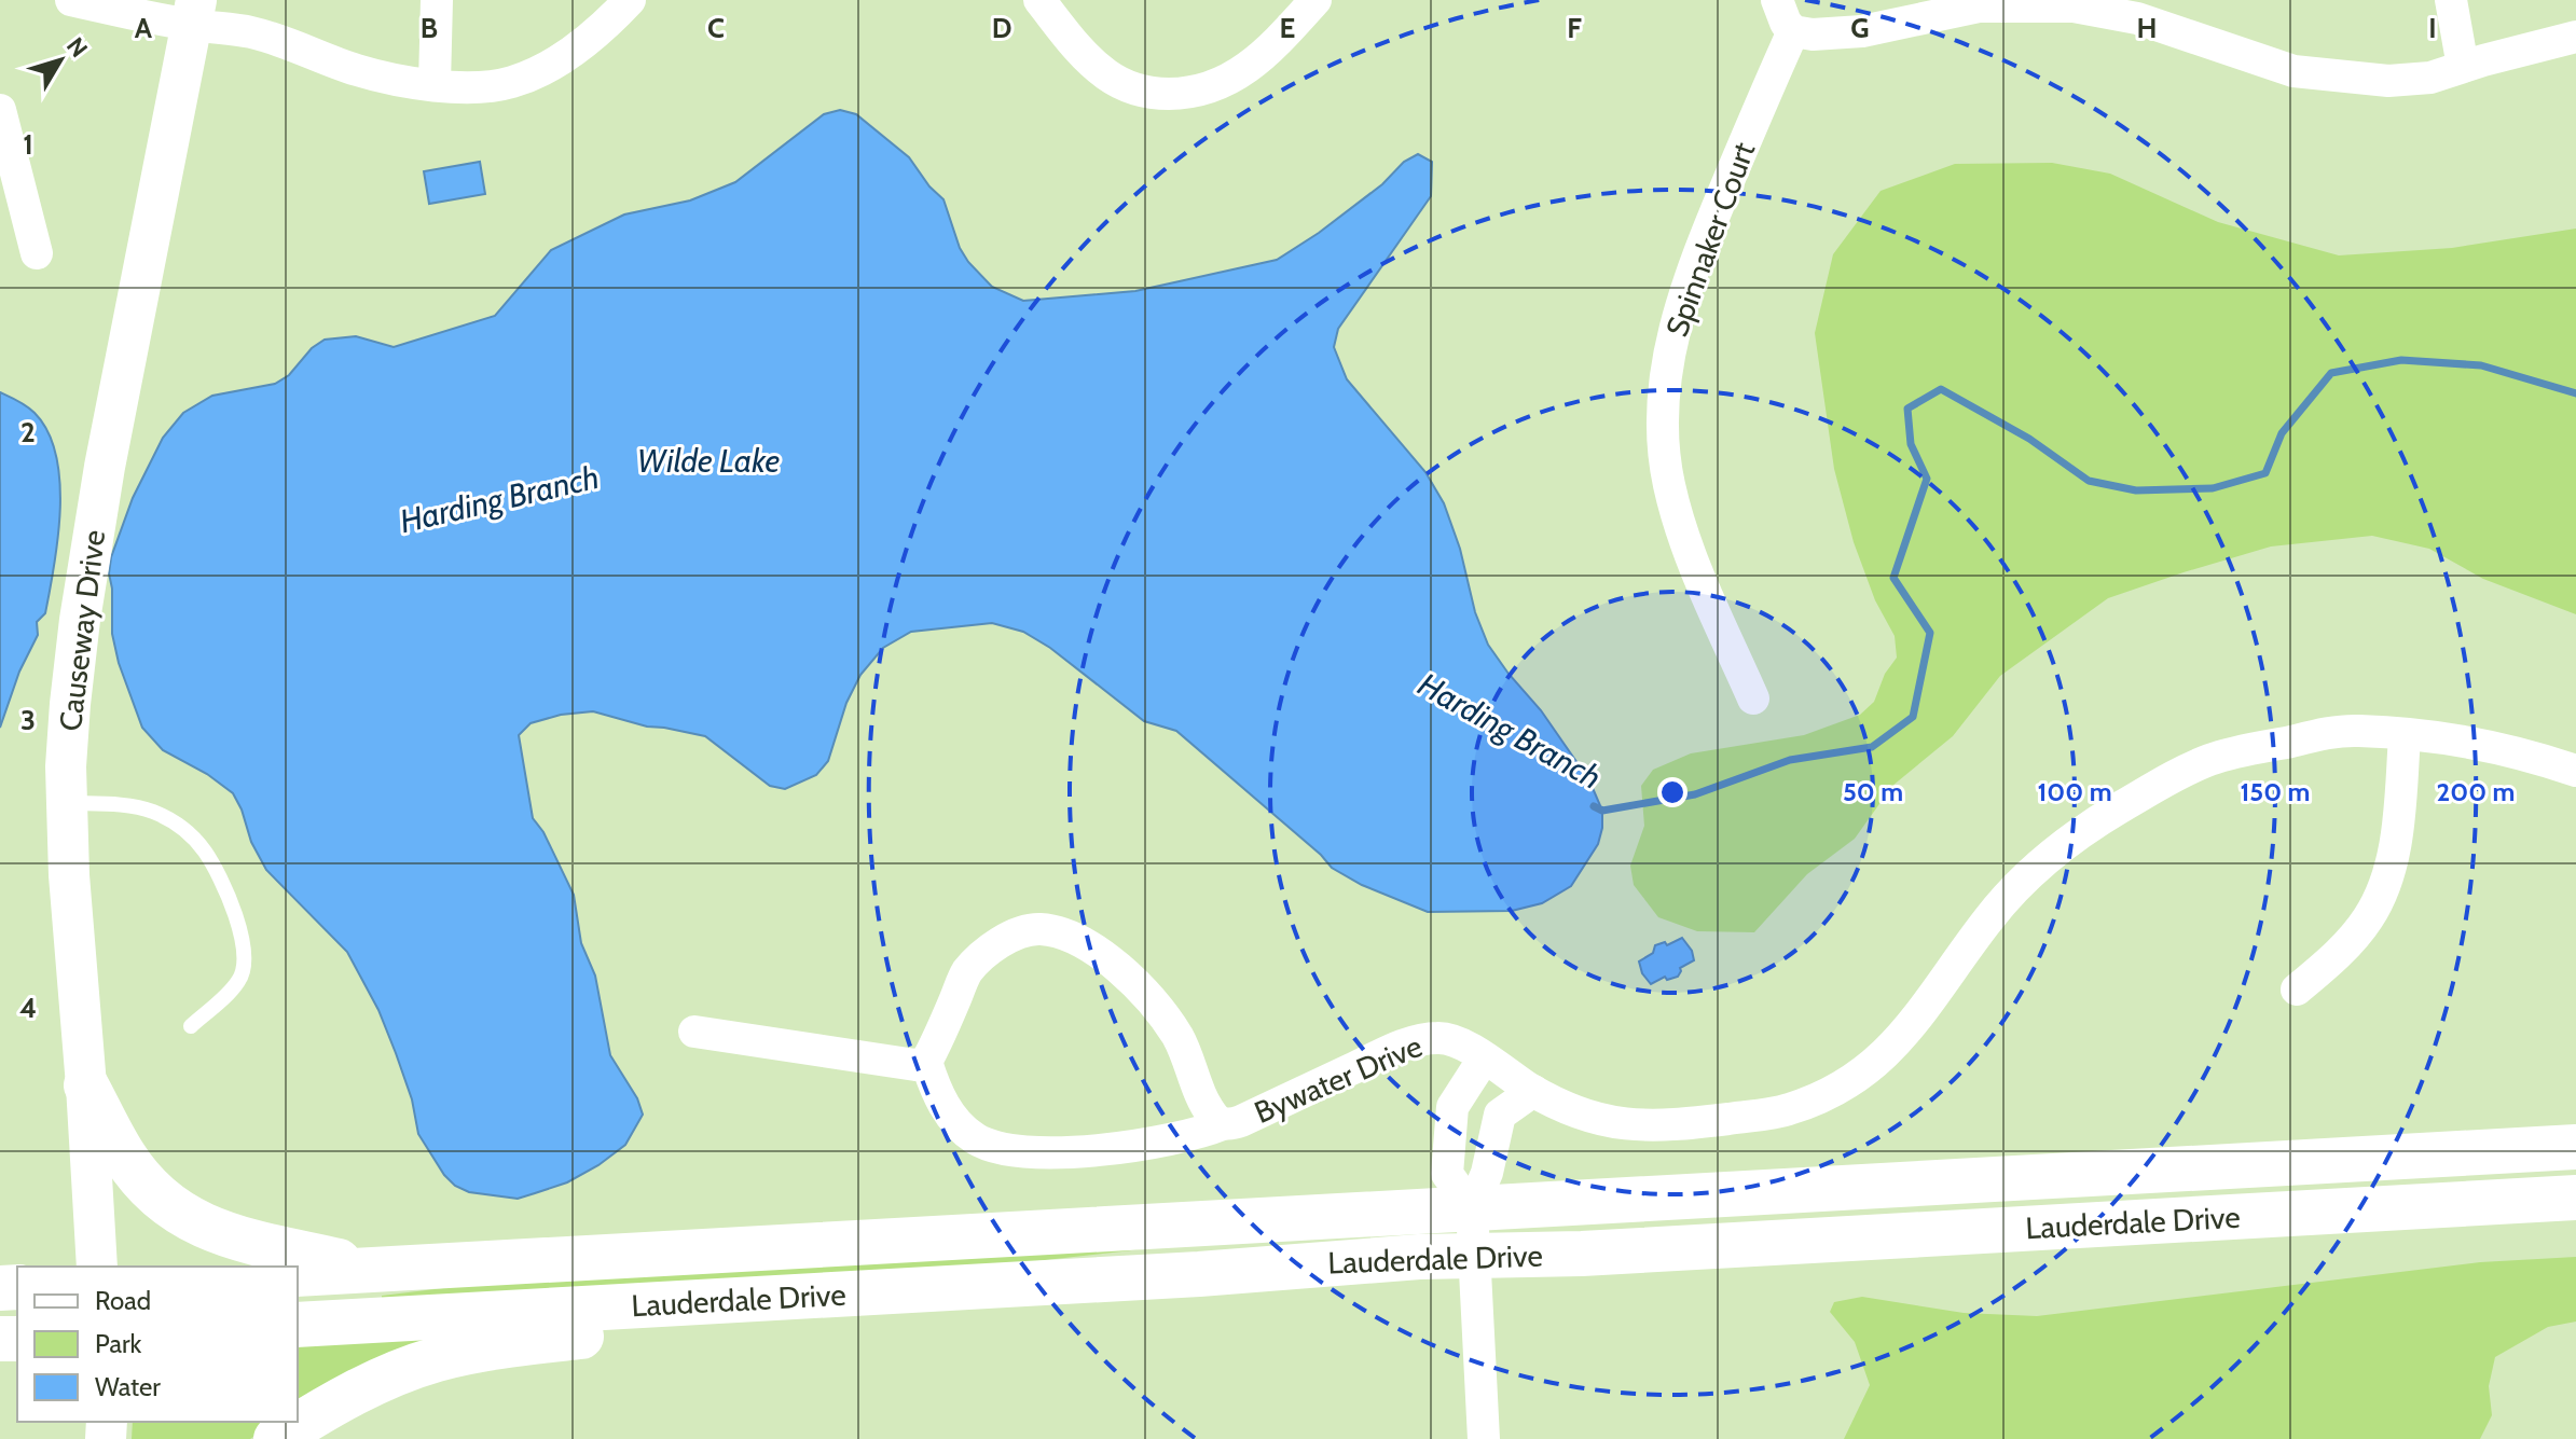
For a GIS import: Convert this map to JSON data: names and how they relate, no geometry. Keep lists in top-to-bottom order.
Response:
{
  "streets": {
    "main road": ["Lauderdale Drive"],
    "street": ["Spinnaker Court", "Causeway Drive", "Bywater Drive"]
  },
  "water": ["Wilde Lake", "Harding Branch"],
  "legend": ["Road", "Park", "Water"],
  "north": "top right",
  "grid": {
    "columns": [
      "A",
      "B",
      "C",
      "D",
      "E",
      "F",
      "G",
      "H",
      "I"
    ],
    "rows": [
      "1",
      "2",
      "3",
      "4"
    ]
  },
  "rings": [
    "50 m",
    "100 m",
    "150 m",
    "200 m"
  ]
}
